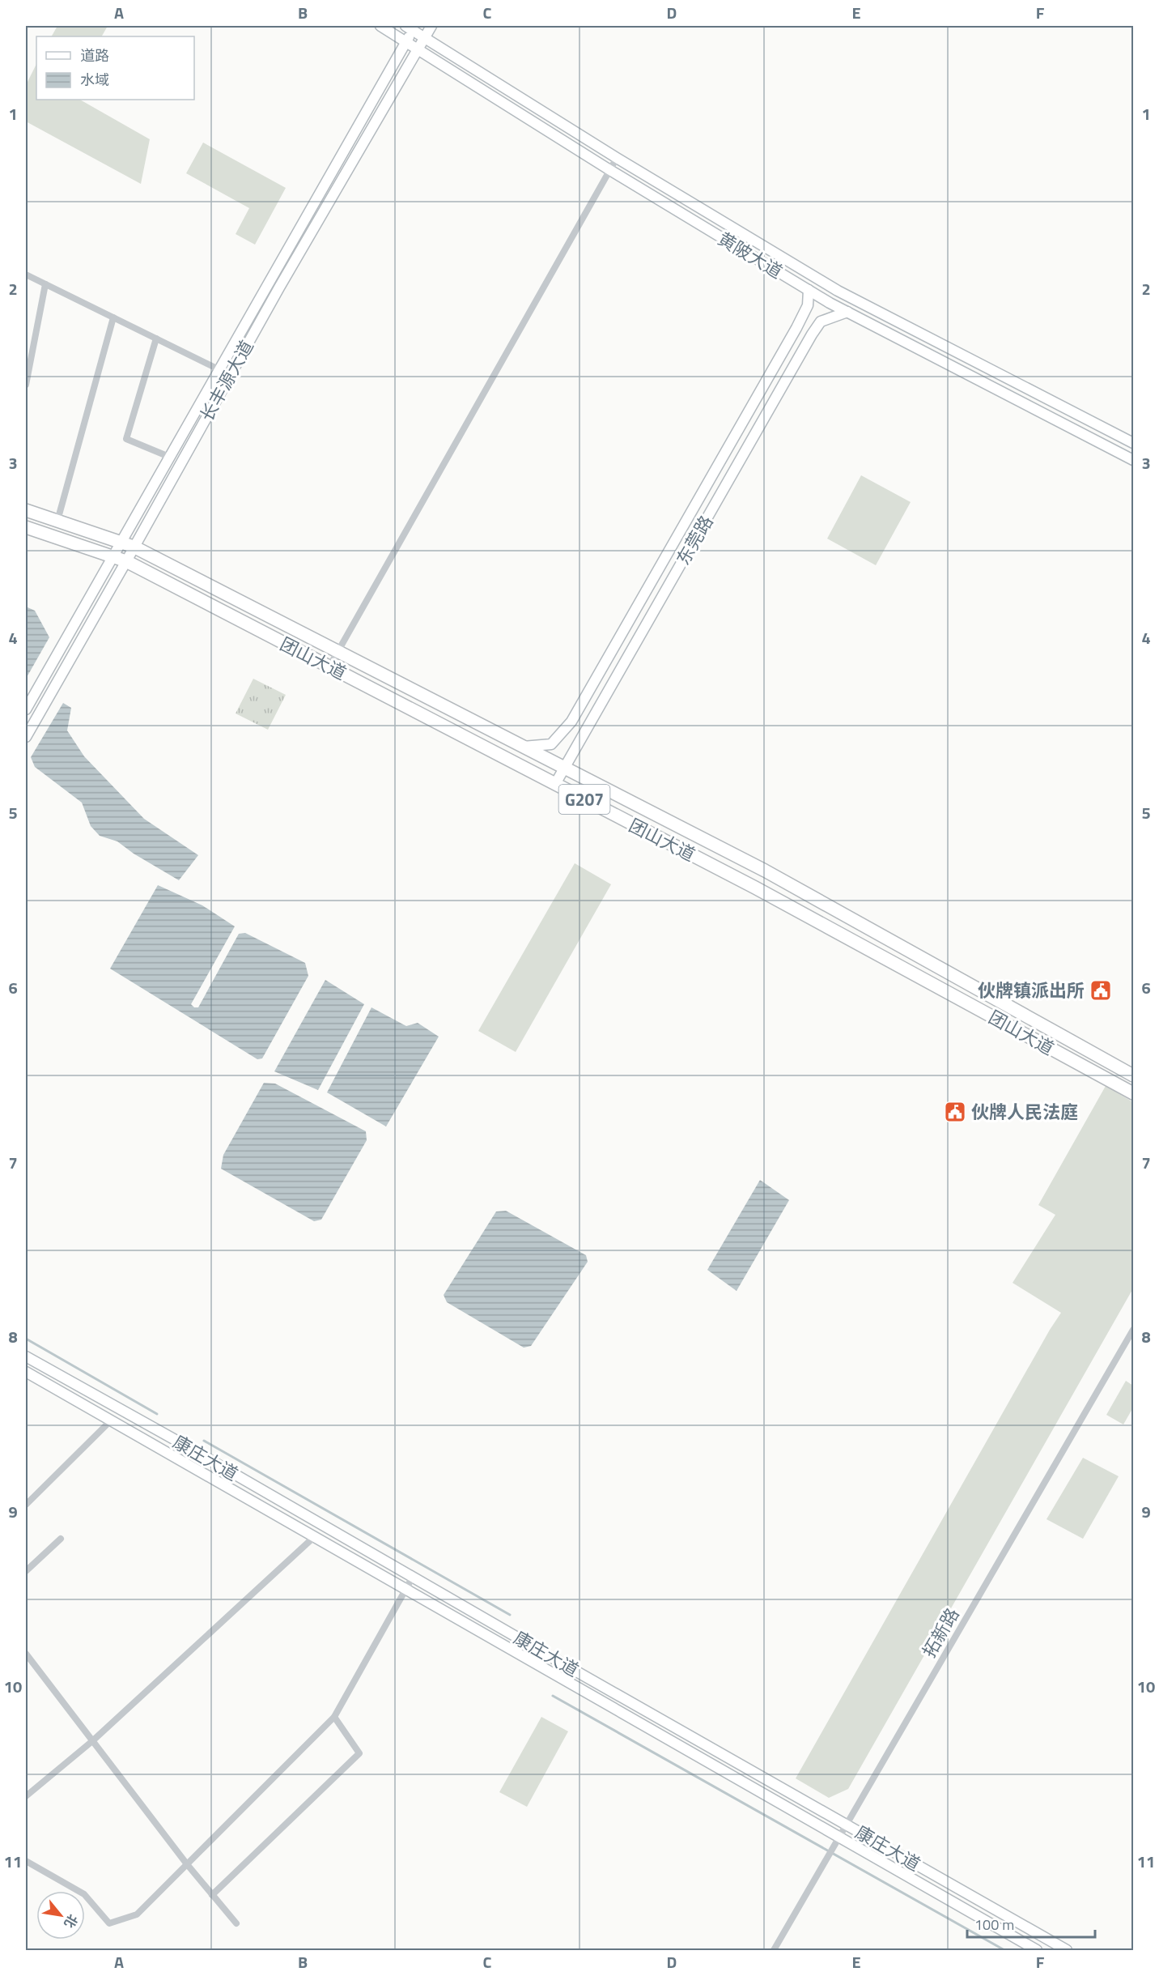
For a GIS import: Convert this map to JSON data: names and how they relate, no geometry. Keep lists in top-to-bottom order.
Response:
{
  "streets": {
    "highway": ["团山大道", "G207"],
    "main road": [
      "黄陂大道",
      "长丰源大道",
      "东莞路",
      "康庄大道"
    ],
    "street": ["拓新路"]
  },
  "crossings": [
    ["黄陂大道", "长丰源大道"],
    ["黄陂大道", "东莞路"],
    ["长丰源大道", "团山大道"],
    ["东莞路", "团山大道"],
    ["康庄大道", "拓新路"]
  ],
  "places": {
    "public building": ["伙牌镇派出所", "伙牌人民法庭"]
  },
  "legend": ["道路", "水域"],
  "scale_bar": "100 m",
  "north": "bottom right",
  "grid": {
    "columns": [
      "A",
      "B",
      "C",
      "D",
      "E",
      "F"
    ],
    "rows": [
      "1",
      "2",
      "3",
      "4",
      "5",
      "6",
      "7",
      "8",
      "9",
      "10",
      "11"
    ]
  }
}
